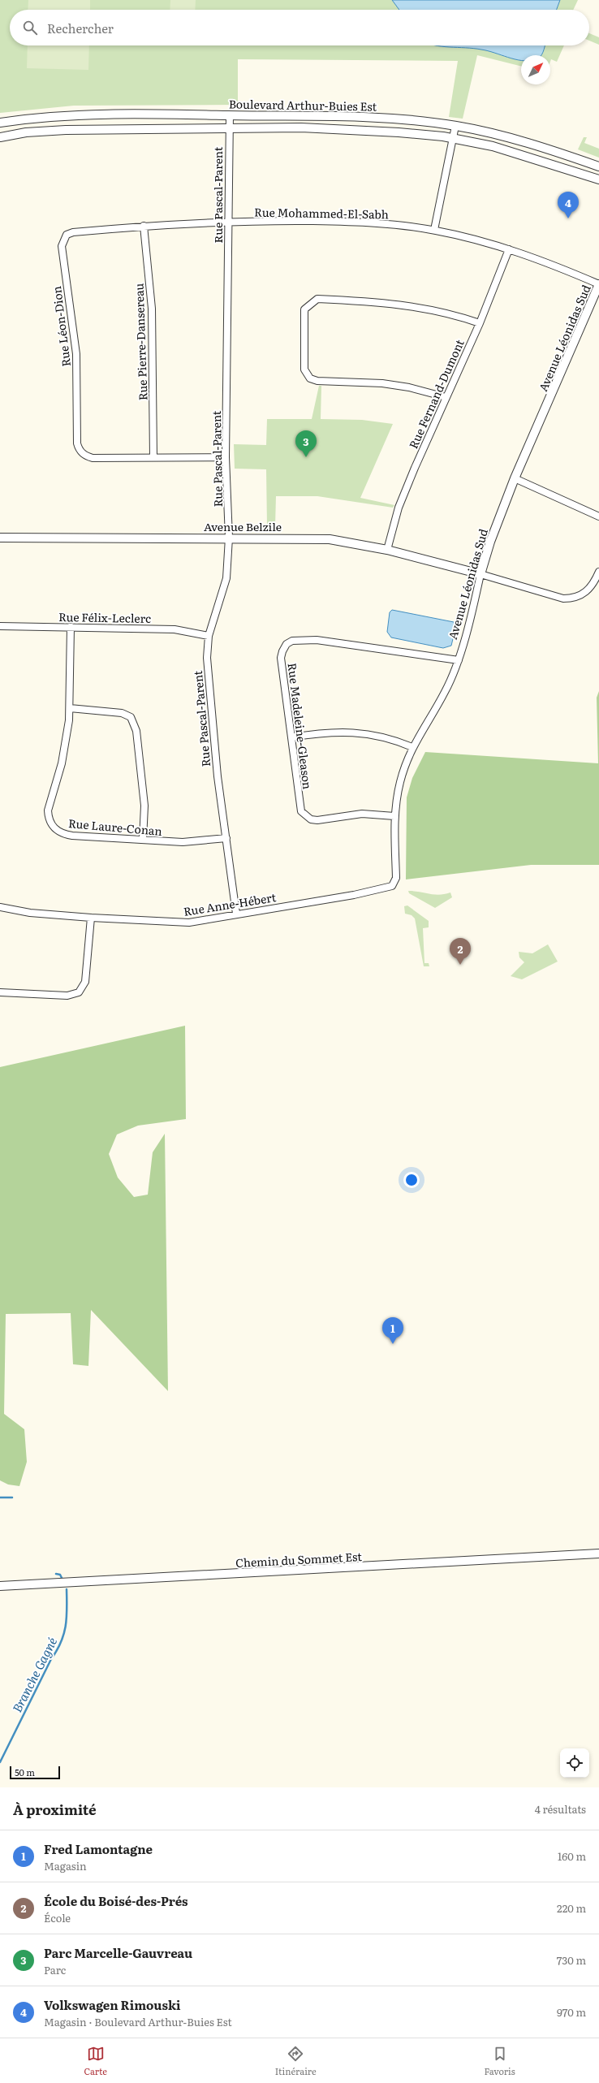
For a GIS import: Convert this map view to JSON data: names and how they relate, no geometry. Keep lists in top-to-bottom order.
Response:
{
  "streets": {
    "street": [
      "Boulevard Arthur-Buies Est",
      "Rue Pascal-Parent",
      "Rue Mohammed-El-Sabh",
      "Rue Léon-Dion",
      "Avenue Léonidas Sud",
      "Rue Pierre-Dansereau",
      "Rue Fernand-Dumont",
      "Avenue Belzile",
      "Rue Félix-Leclerc",
      "Rue Madeleine-Gleason",
      "Rue Laure-Conan",
      "Rue Anne-Hébert",
      "Chemin du Sommet Est"
    ]
  },
  "crossings": [
    ["Boulevard Arthur-Buies Est", "Rue Pascal-Parent"],
    ["Rue Pascal-Parent", "Rue Mohammed-El-Sabh"],
    ["Rue Pascal-Parent", "Rue Léon-Dion"],
    ["Rue Pascal-Parent", "Avenue Belzile"],
    ["Rue Pascal-Parent", "Rue Félix-Leclerc"],
    ["Rue Pascal-Parent", "Rue Laure-Conan"],
    ["Rue Pascal-Parent", "Rue Anne-Hébert"],
    ["Rue Mohammed-El-Sabh", "Rue Léon-Dion"],
    ["Rue Mohammed-El-Sabh", "Avenue Léonidas Sud"],
    ["Rue Mohammed-El-Sabh", "Rue Fernand-Dumont"],
    ["Rue Léon-Dion", "Rue Pierre-Dansereau"],
    ["Avenue Léonidas Sud", "Avenue Belzile"],
    ["Avenue Léonidas Sud", "Rue Madeleine-Gleason"],
    ["Avenue Léonidas Sud", "Rue Anne-Hébert"],
    ["Rue Fernand-Dumont", "Avenue Belzile"],
    ["Rue Félix-Leclerc", "Rue Laure-Conan"]
  ],
  "water": ["Branche Gagné"],
  "scale_bar": "50 m",
  "north": "top right",
  "page": {
    "search": "Rechercher",
    "pins": [
      "4",
      "3",
      "2",
      "1"
    ],
    "scale": "50 m",
    "heading": ["À proximité", "4 résultats"],
    "list": [
      {
        "mark": "1",
        "name": "Fred Lamontagne",
        "note": "Magasin",
        "value": "160 m"
      },
      {
        "mark": "2",
        "name": "École du Boisé-des-Prés",
        "note": "École",
        "value": "220 m"
      },
      {
        "mark": "3",
        "name": "Parc Marcelle-Gauvreau",
        "note": "Parc",
        "value": "730 m"
      },
      {
        "mark": "4",
        "name": "Volkswagen Rimouski",
        "note": "Magasin · Boulevard Arthur-Buies Est",
        "value": "970 m"
      }
    ],
    "nav": ["Carte", "Itinéraire", "Favoris"]
  }
}
